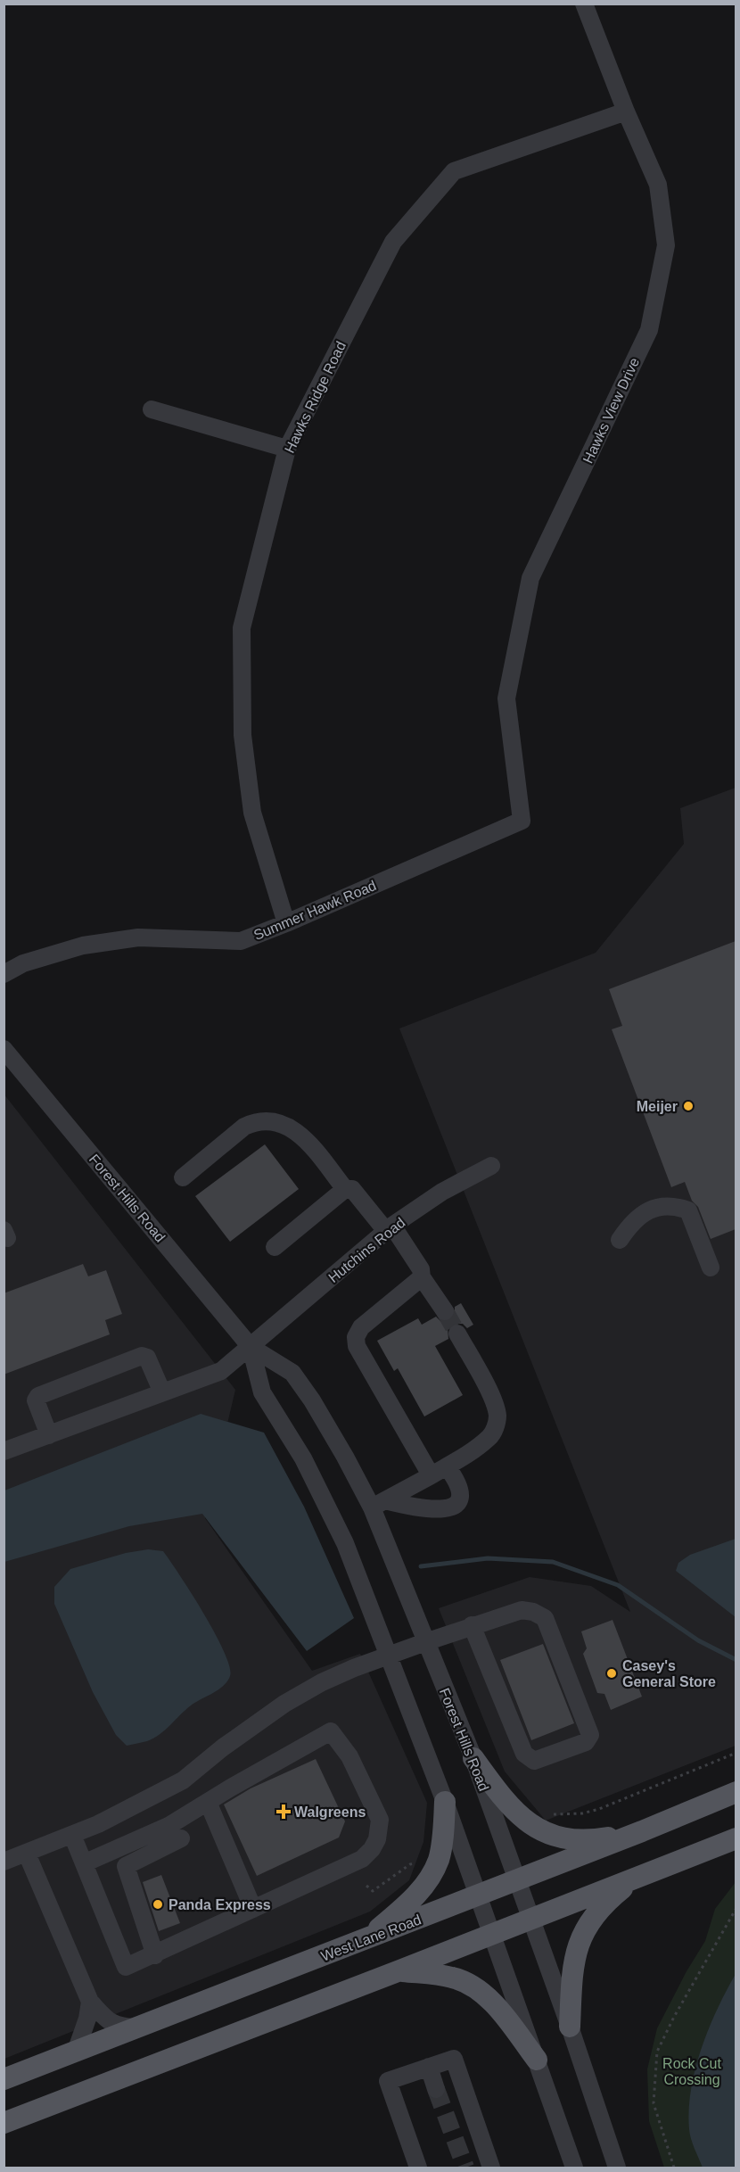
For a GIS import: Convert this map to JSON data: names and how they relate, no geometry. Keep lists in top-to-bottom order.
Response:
{
  "streets": {
    "main road": ["West Lane Road"],
    "street": [
      "Hawks Ridge Road",
      "Hawks View Drive",
      "Summer Hawk Road",
      "Forest Hills Road",
      "Hutchins Road"
    ]
  },
  "crossings": [
    ["Hawks Ridge Road", "Hawks View Drive"],
    ["Hawks Ridge Road", "Summer Hawk Road"],
    ["Hawks View Drive", "Summer Hawk Road"],
    ["Forest Hills Road", "Hutchins Road"],
    ["Forest Hills Road", "West Lane Road"]
  ],
  "parks": ["Rock Cut Crossing"],
  "places": {
    "other": ["Meijer", "Casey's General Store", "Panda Express"],
    "health": ["Walgreens"]
  }
}
